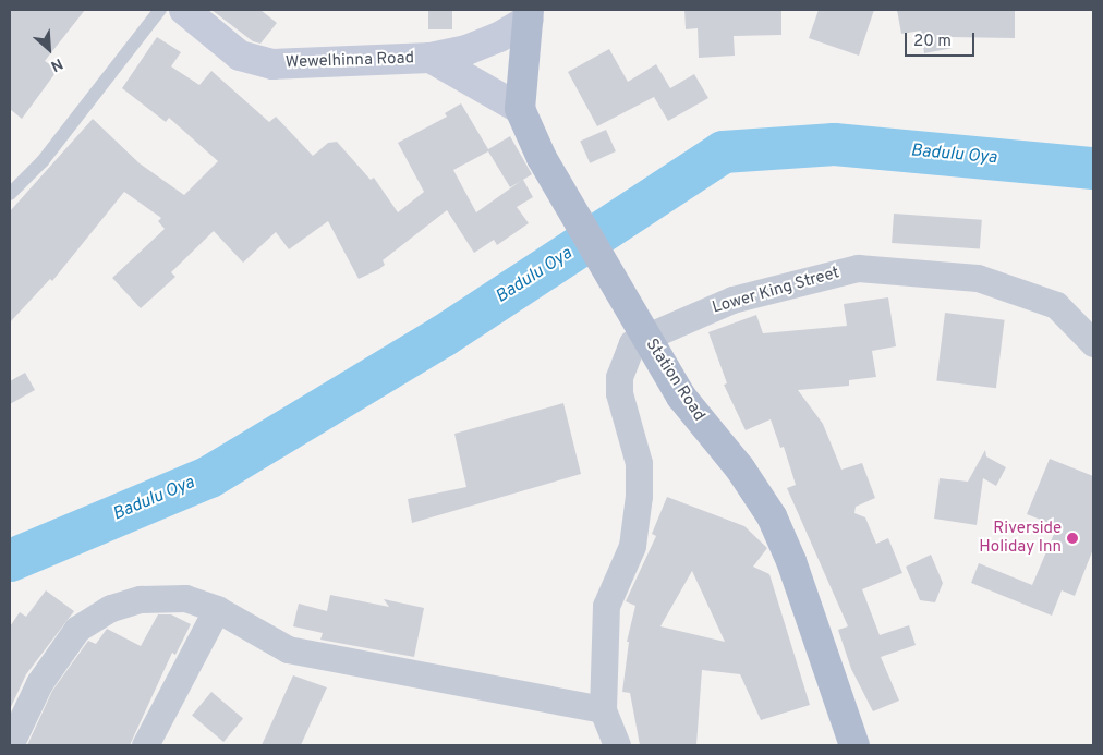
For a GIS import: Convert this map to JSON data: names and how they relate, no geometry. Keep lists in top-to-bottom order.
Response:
{
  "streets": {
    "main road": ["Station Road"],
    "street": ["Wewelhinna Road", "Lower King Street"]
  },
  "crossings": [
    ["Wewelhinna Road", "Station Road"],
    ["Lower King Street", "Station Road"]
  ],
  "water": ["Badulu Oya"],
  "places": ["Riverside Holiday Inn"],
  "scale_bar": "20 m",
  "north": "bottom right"
}
